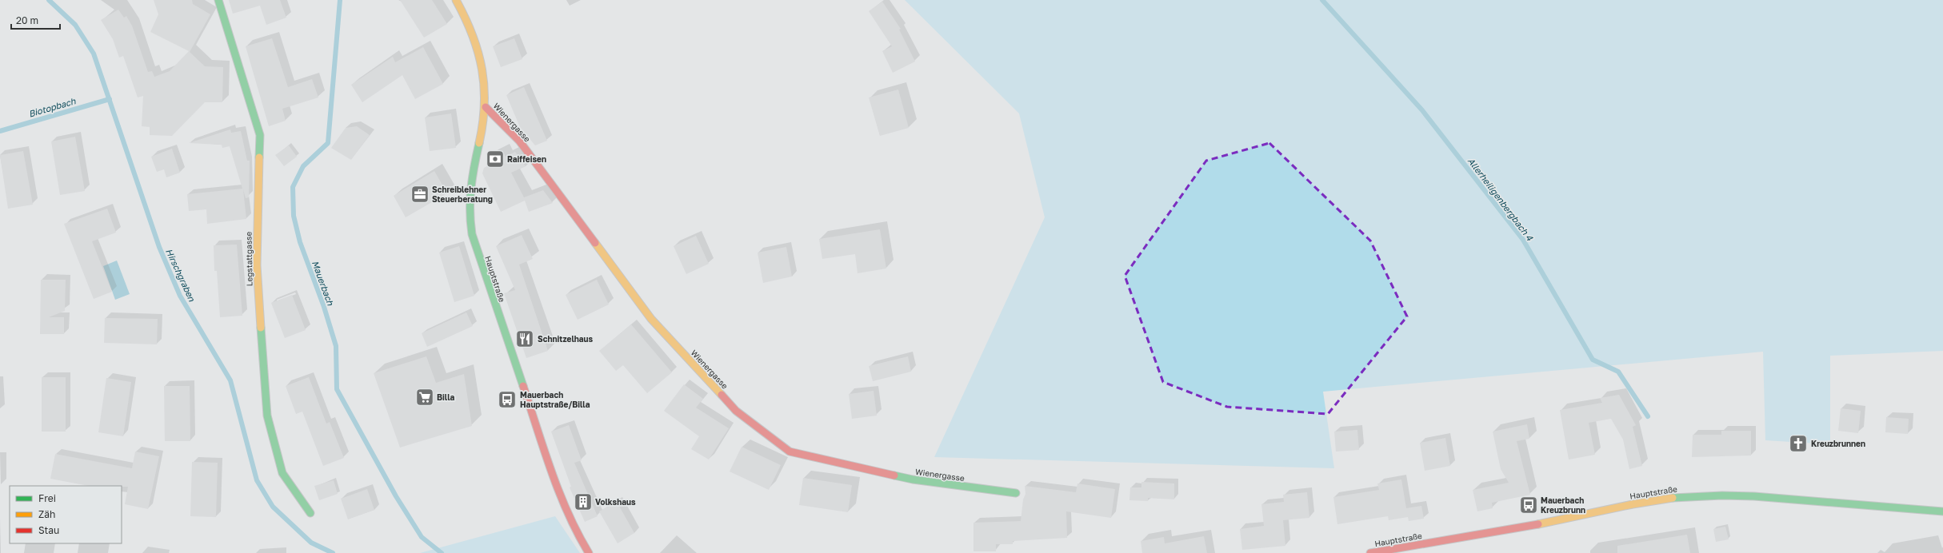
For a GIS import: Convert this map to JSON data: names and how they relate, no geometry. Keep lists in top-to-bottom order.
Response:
{
  "streets": {
    "street": ["Wienergasse", "Legstattgasse", "Hauptstraße"]
  },
  "crossings": [
    ["Wienergasse", "Hauptstraße"]
  ],
  "water": [
    "Biotopbach",
    "Allerheiligenbergbach 4",
    "Hirschgraben",
    "Mauerbach"
  ],
  "places": {
    "bank": ["Raiffeisen"],
    "office": ["Schreiblehner Steuerberatung"],
    "restaurant": ["Schnitzelhaus"],
    "supermarket": ["Billa"],
    "bus stop": ["Mauerbach Hauptstraße/Billa", "Mauerbach Kreuzbrunn"],
    "church": ["Kreuzbrunnen"],
    "building": ["Volkshaus"]
  },
  "legend": ["Frei", "Zäh", "Stau"],
  "scale_bar": "20 m"
}
